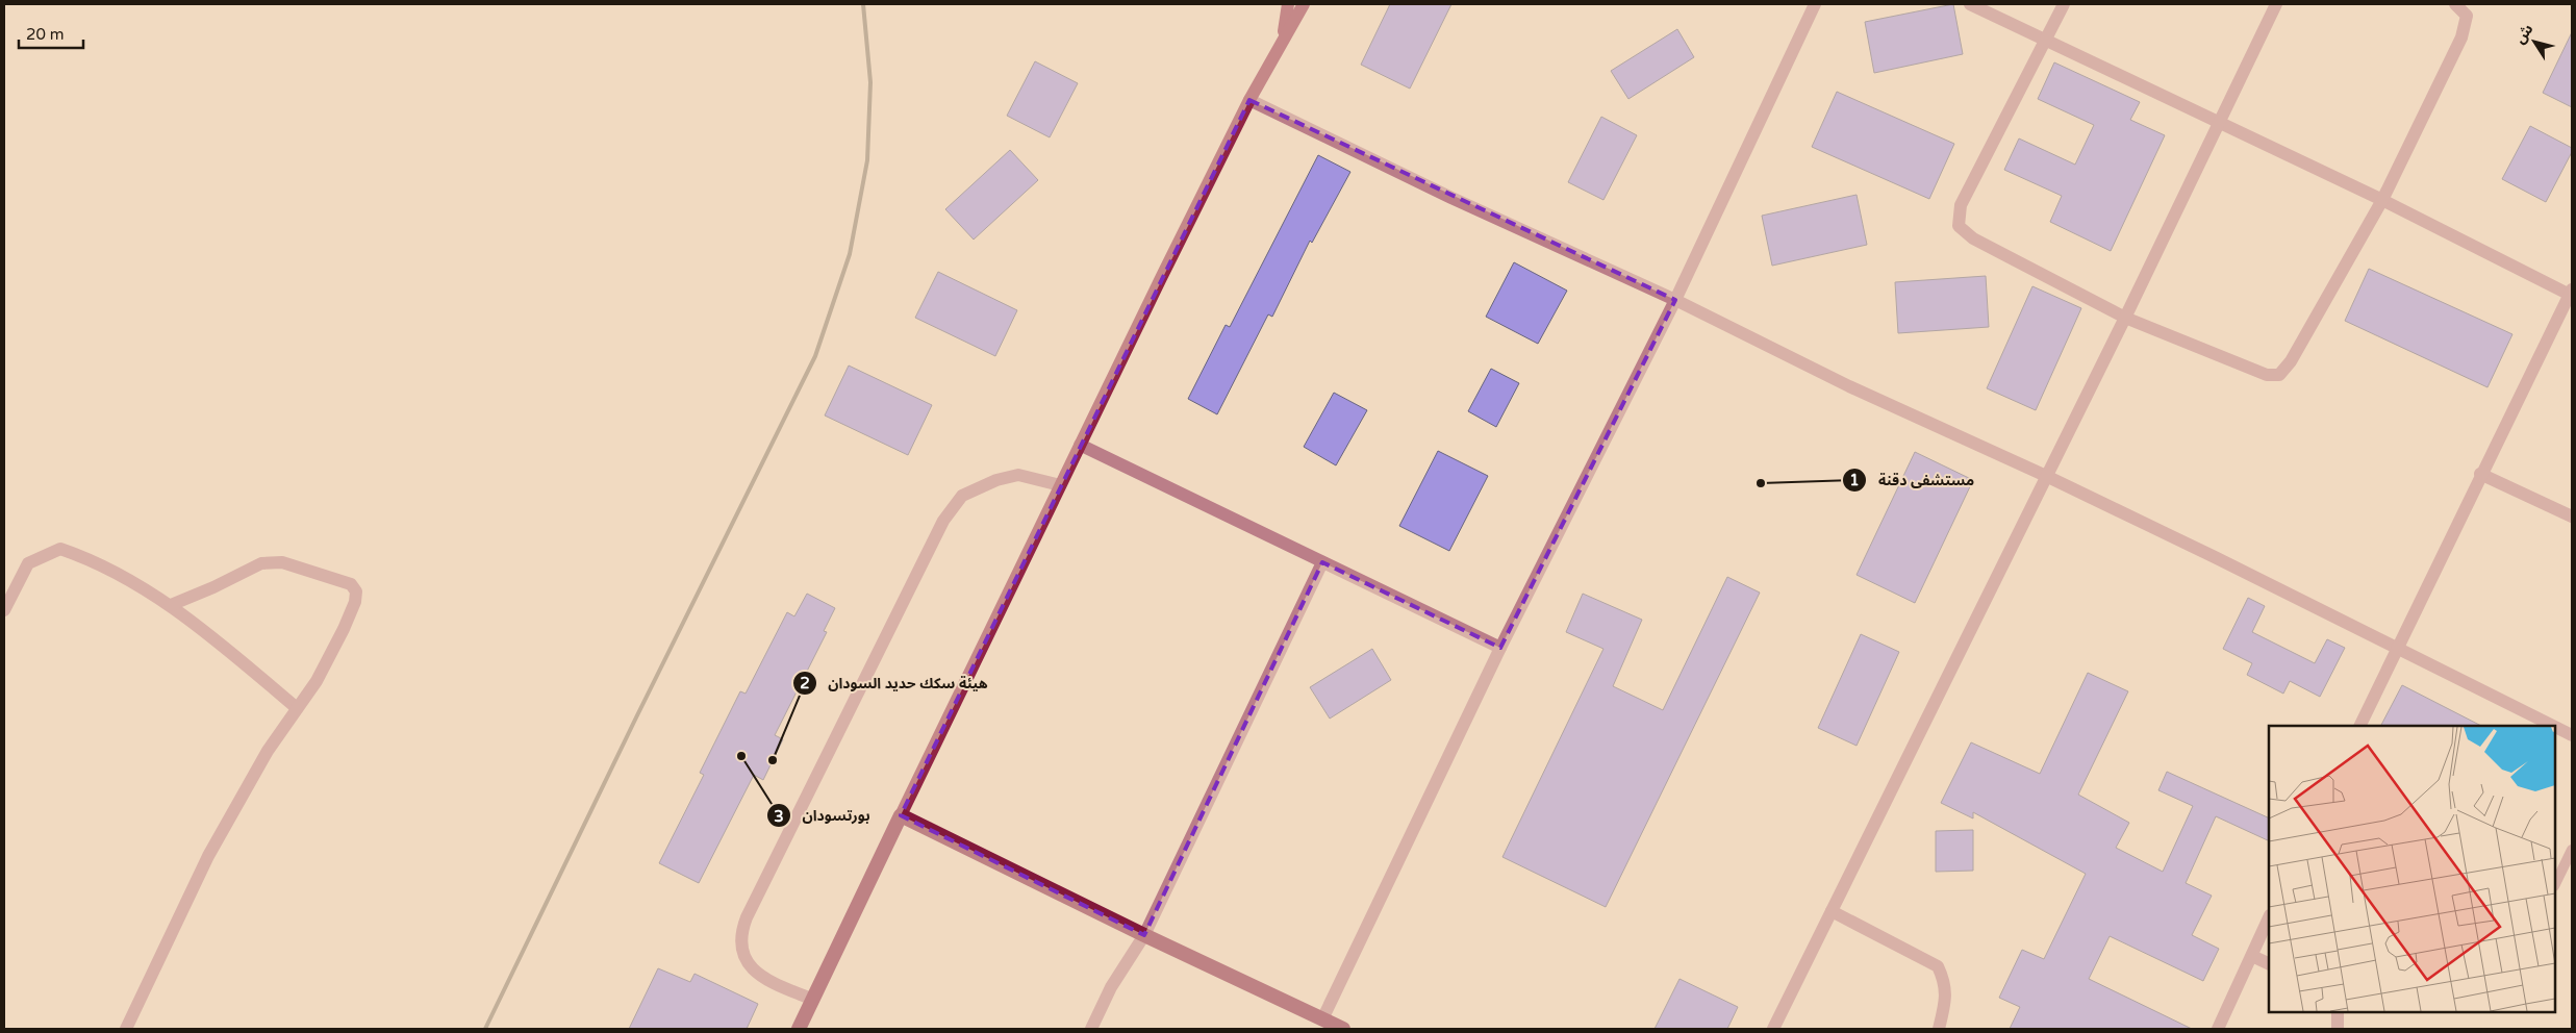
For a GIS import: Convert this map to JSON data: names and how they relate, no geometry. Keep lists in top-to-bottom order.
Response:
{
  "places": ["مستشفى دقنة", "بورتسودان", "هيئة سكك حديد السودان"],
  "scale_bar": "20 m",
  "north": "top left"
}
